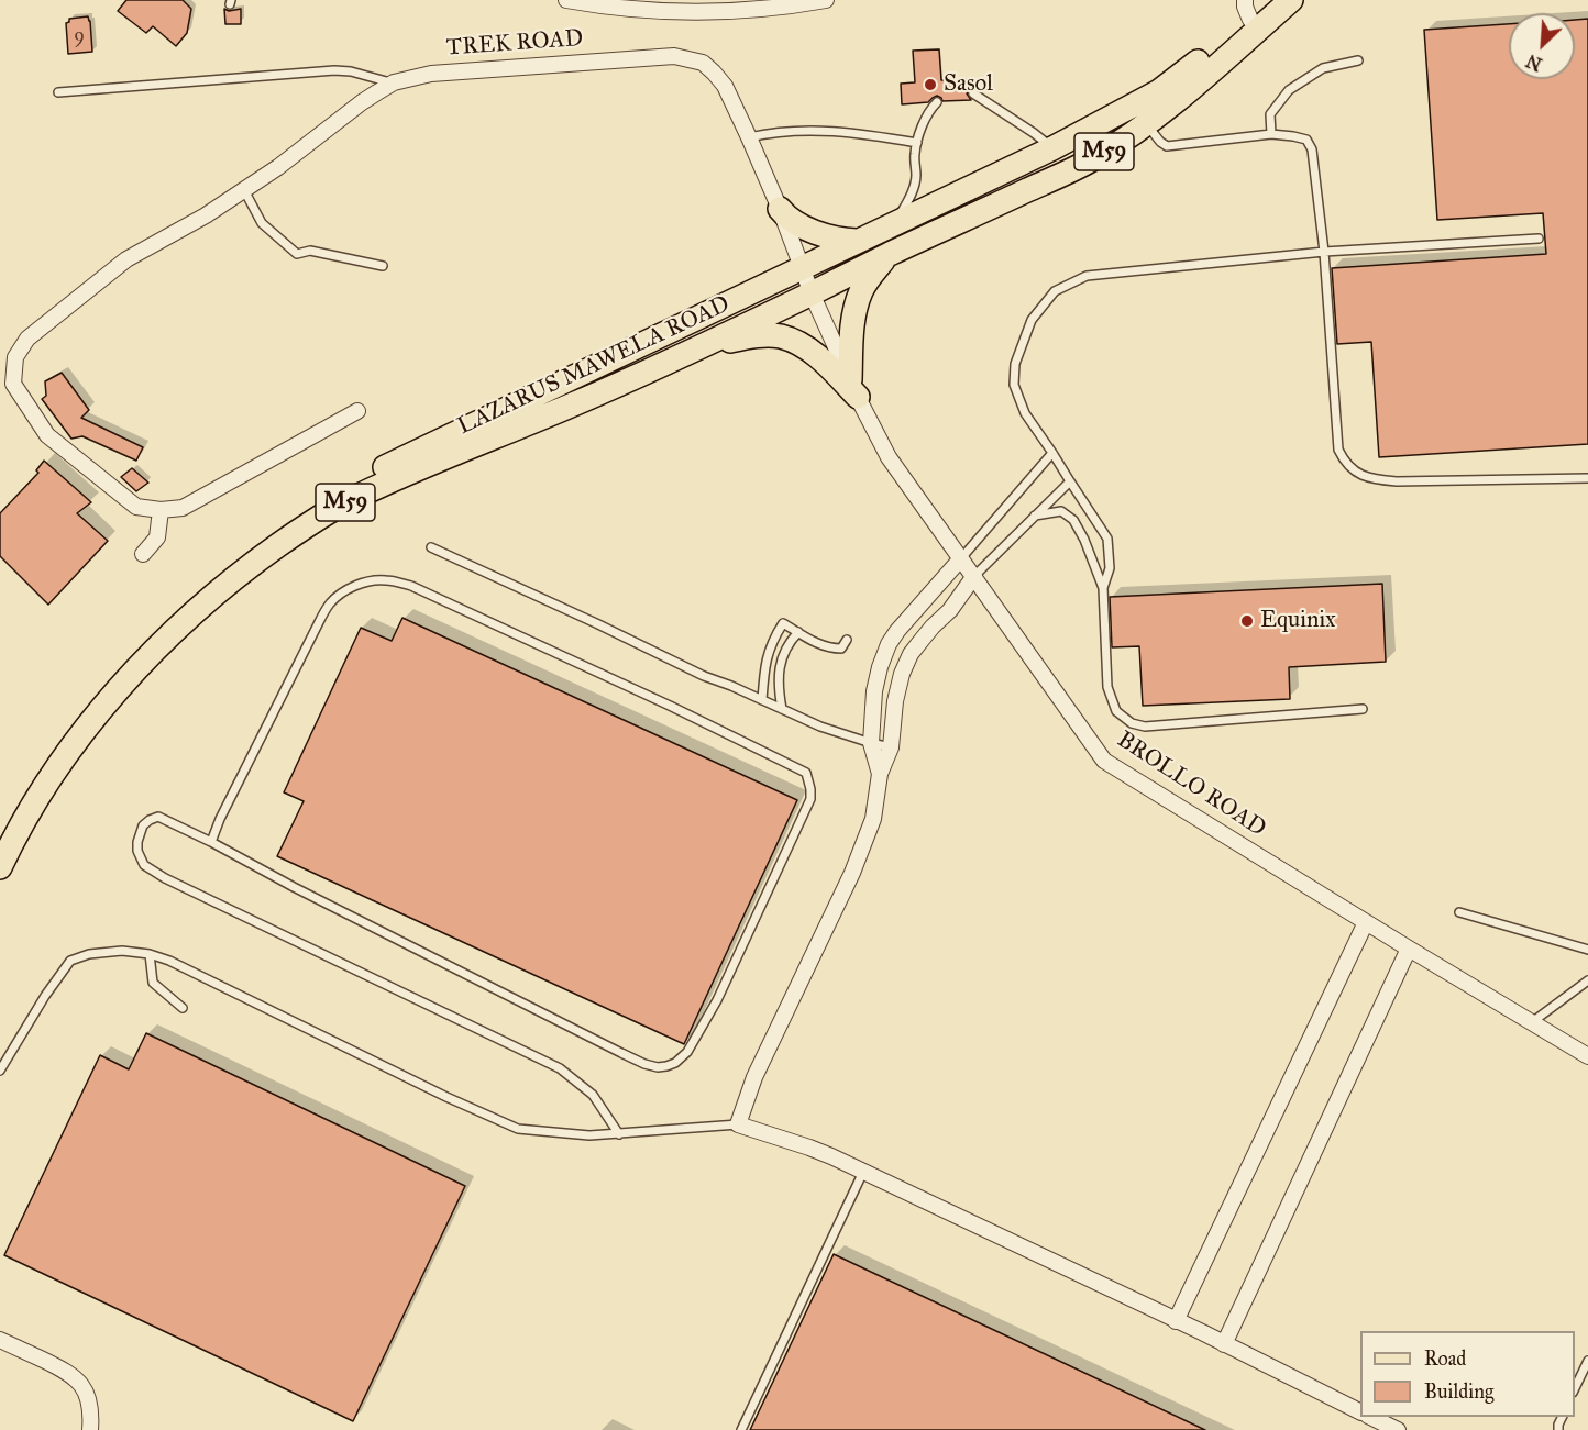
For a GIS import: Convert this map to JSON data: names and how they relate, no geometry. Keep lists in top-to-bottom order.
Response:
{
  "streets": {
    "main road": ["M59", "LAZARUS MAWELA ROAD"],
    "street": ["TREK ROAD", "BROLLO ROAD"]
  },
  "crossings": [
    ["TREK ROAD", "M59"],
    ["TREK ROAD", "LAZARUS MAWELA ROAD"],
    ["TREK ROAD", "BROLLO ROAD"],
    ["M59", "LAZARUS MAWELA ROAD"],
    ["M59", "BROLLO ROAD"],
    ["LAZARUS MAWELA ROAD", "BROLLO ROAD"]
  ],
  "places": ["Sasol", "Equinix"],
  "house_numbers": ["9"],
  "legend": ["Road", "Building"],
  "north": "bottom left"
}
